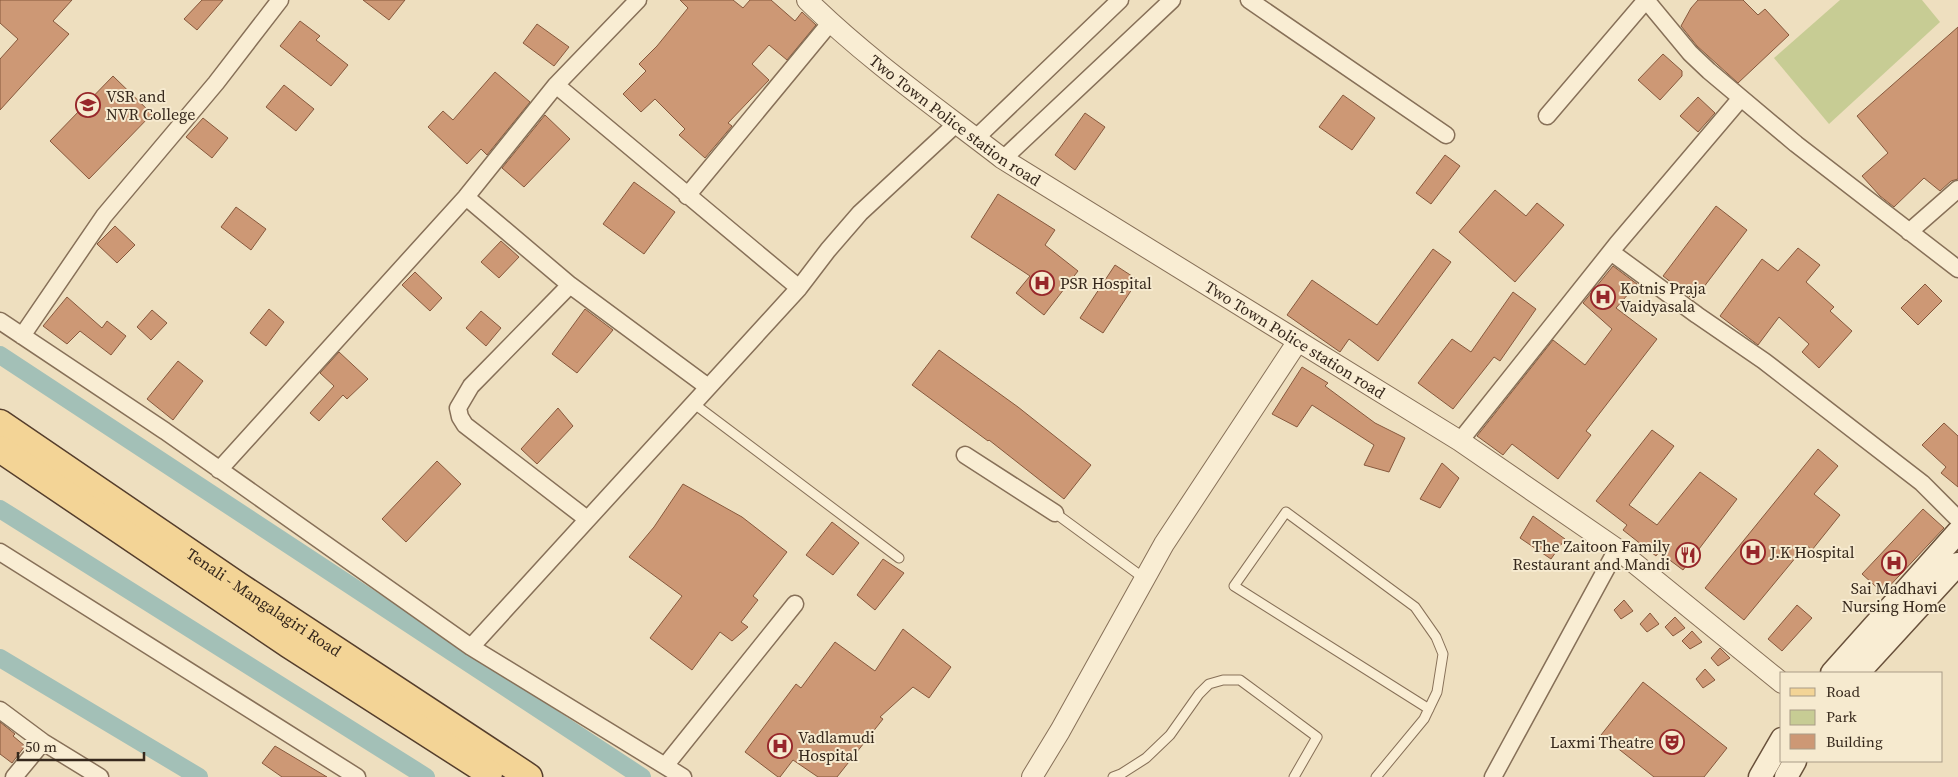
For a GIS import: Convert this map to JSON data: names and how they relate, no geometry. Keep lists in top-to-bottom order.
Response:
{
  "streets": {
    "main road": ["Tenali - Mangalagiri Road"],
    "street": ["Two Town Police station road"]
  },
  "places": {
    "school or university": ["VSR and NVR College"],
    "hospital": [
      "PSR Hospital",
      "Kotnis Praja Vaidyasala",
      "J.K Hospital",
      "Sai Madhavi Nursing Home",
      "Vadlamudi Hospital"
    ],
    "restaurant": ["The Zaitoon Family Restaurant and Mandi"],
    "theatre": ["Laxmi Theatre"]
  },
  "legend": ["Road", "Park", "Building"],
  "scale_bar": "50 m"
}
